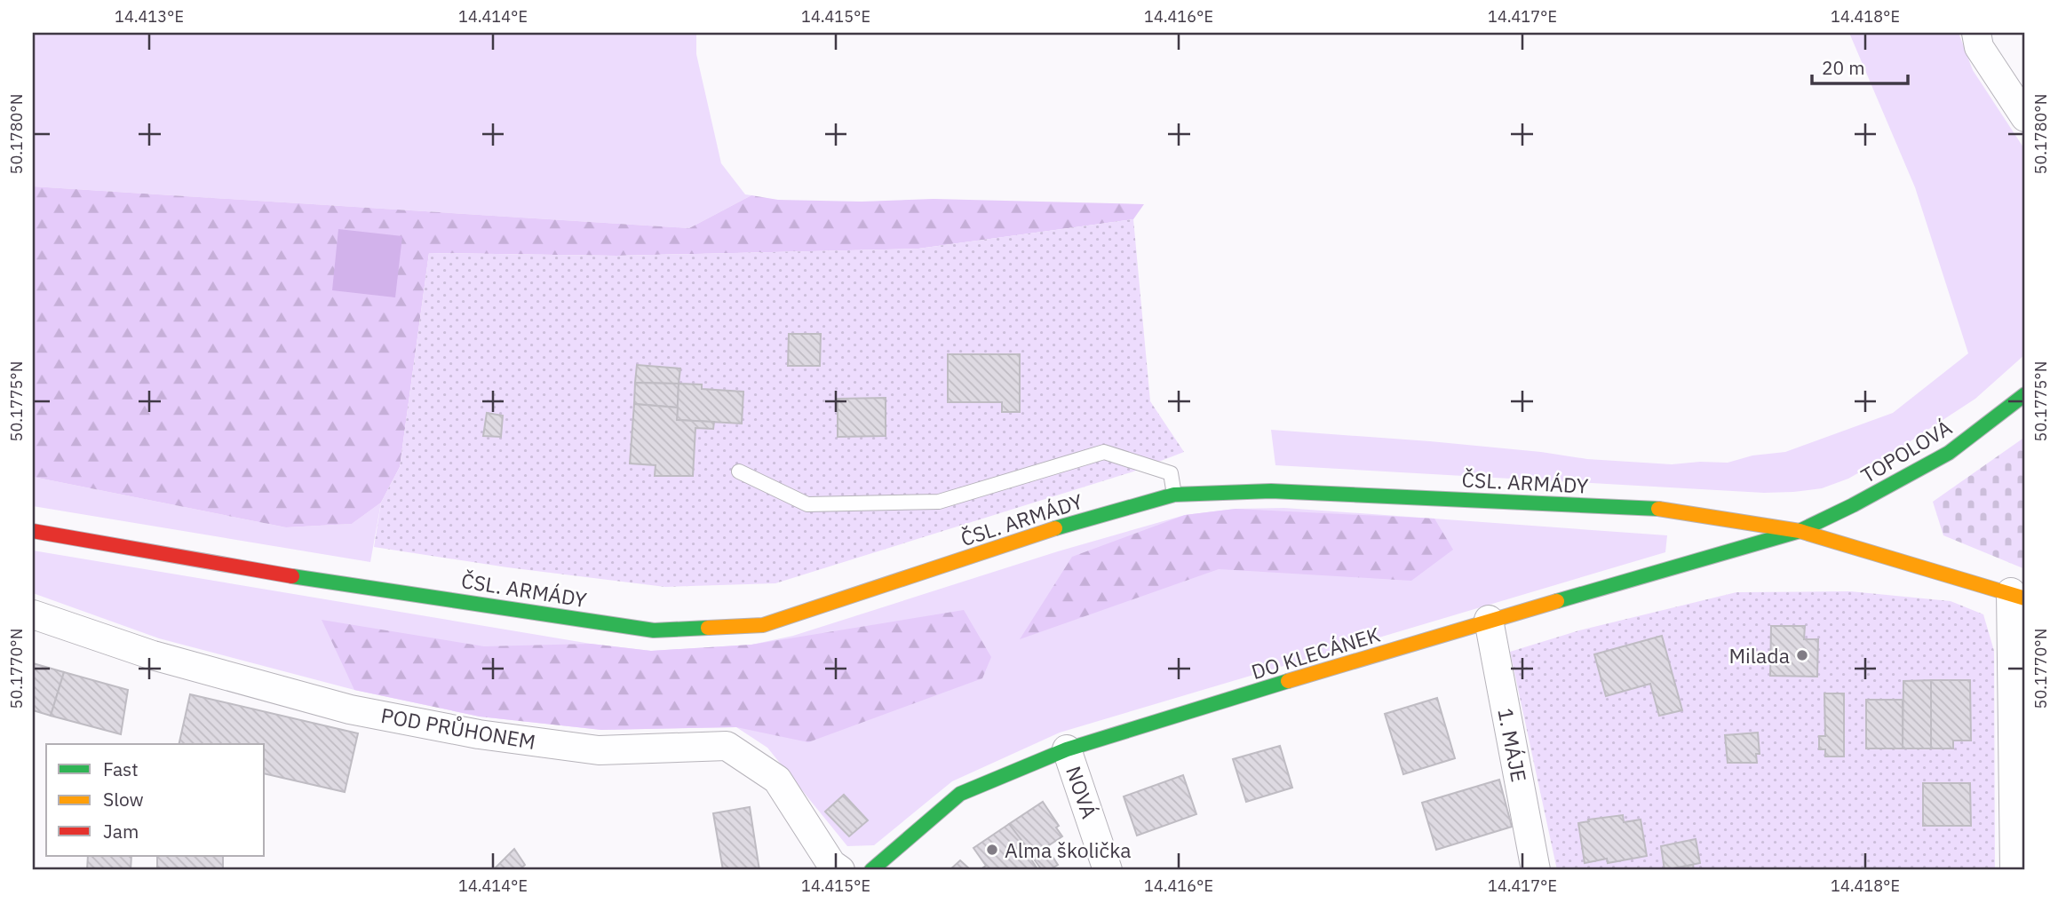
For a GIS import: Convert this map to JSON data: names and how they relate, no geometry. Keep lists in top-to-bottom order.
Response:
{
  "streets": {
    "street": [
      "TOPOLOVÁ",
      "ČSL. ARMÁDY",
      "DO KLECÁNEK",
      "POD PRŮHONEM",
      "1. MÁJE",
      "NOVÁ"
    ]
  },
  "crossings": [
    ["TOPOLOVÁ", "ČSL. ARMÁDY"],
    ["TOPOLOVÁ", "DO KLECÁNEK"],
    ["ČSL. ARMÁDY", "DO KLECÁNEK"],
    ["DO KLECÁNEK", "1. MÁJE"],
    ["DO KLECÁNEK", "NOVÁ"]
  ],
  "places": ["Milada", "Alma školička"],
  "legend": ["Fast", "Slow", "Jam"],
  "scale_bar": "20 m",
  "coordinates": [
    "14.413°E",
    "14.414°E",
    "14.415°E",
    "14.416°E",
    "14.417°E",
    "14.418°E",
    "50.1780°N",
    "50.1775°N",
    "50.1770°N"
  ]
}
